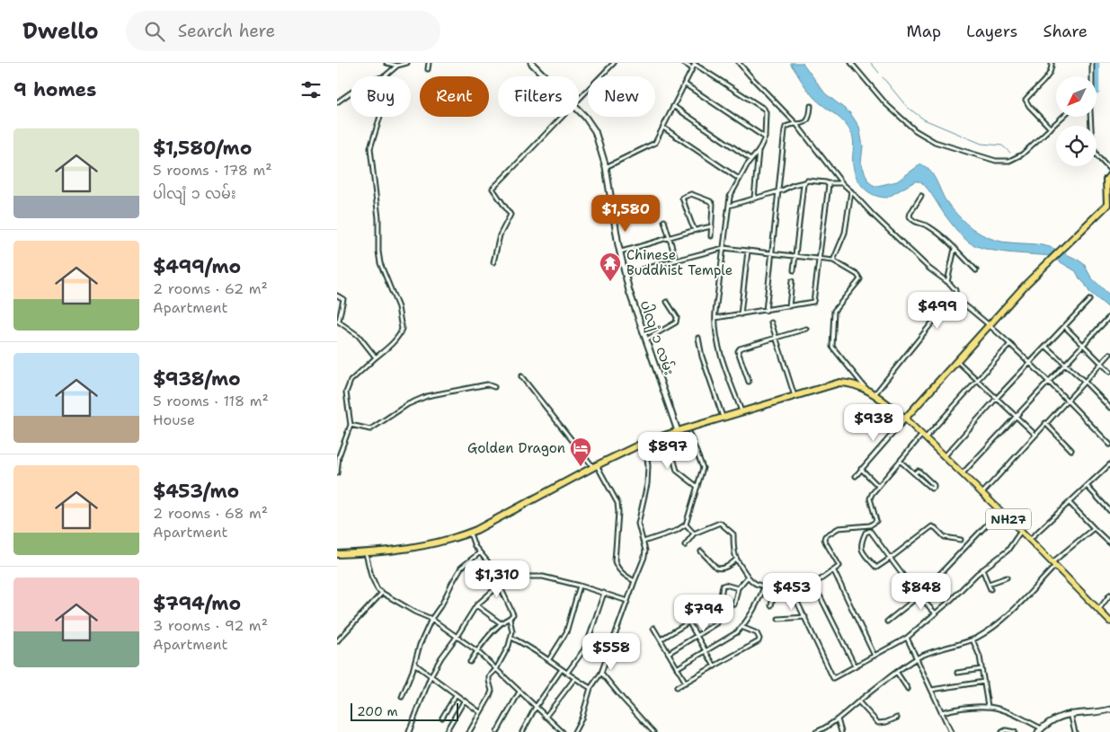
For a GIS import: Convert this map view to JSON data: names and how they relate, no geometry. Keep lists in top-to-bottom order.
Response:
{
  "streets": {
    "highway": ["NH27"],
    "street": ["ပါလျံ ၁ လမ်း"]
  },
  "crossings": [
    ["ပါလျံ ၁ လမ်း", "NH27"]
  ],
  "places": {
    "temple": ["Chinese Buddhist Temple"],
    "hotel": ["Golden Dragon"]
  },
  "scale_bar": "200 m",
  "north": "bottom left",
  "page": {
    "header": "Dwello",
    "search": "Search here",
    "nav": ["Map", "Layers", "Share"],
    "heading": "9 homes",
    "chip": [
      "Buy",
      "Rent",
      "Filters",
      "New"
    ],
    "list": [
      {
        "name": "$1,580/mo",
        "note": "5 rooms · 178 m² · ပါလျံ ၁ လမ်း"
      },
      {
        "name": "$499/mo",
        "note": "2 rooms · 62 m² · Apartment"
      },
      {
        "name": "$938/mo",
        "note": "5 rooms · 118 m² · House"
      },
      {
        "name": "$453/mo",
        "note": "2 rooms · 68 m² · Apartment"
      },
      {
        "name": "$794/mo",
        "note": "3 rooms · 92 m² · Apartment"
      }
    ],
    "price": [
      "$1,580",
      "$499",
      "$938",
      "$897",
      "$1,310",
      "$453",
      "$848",
      "$794",
      "$558"
    ],
    "scale": "200 m"
  }
}
